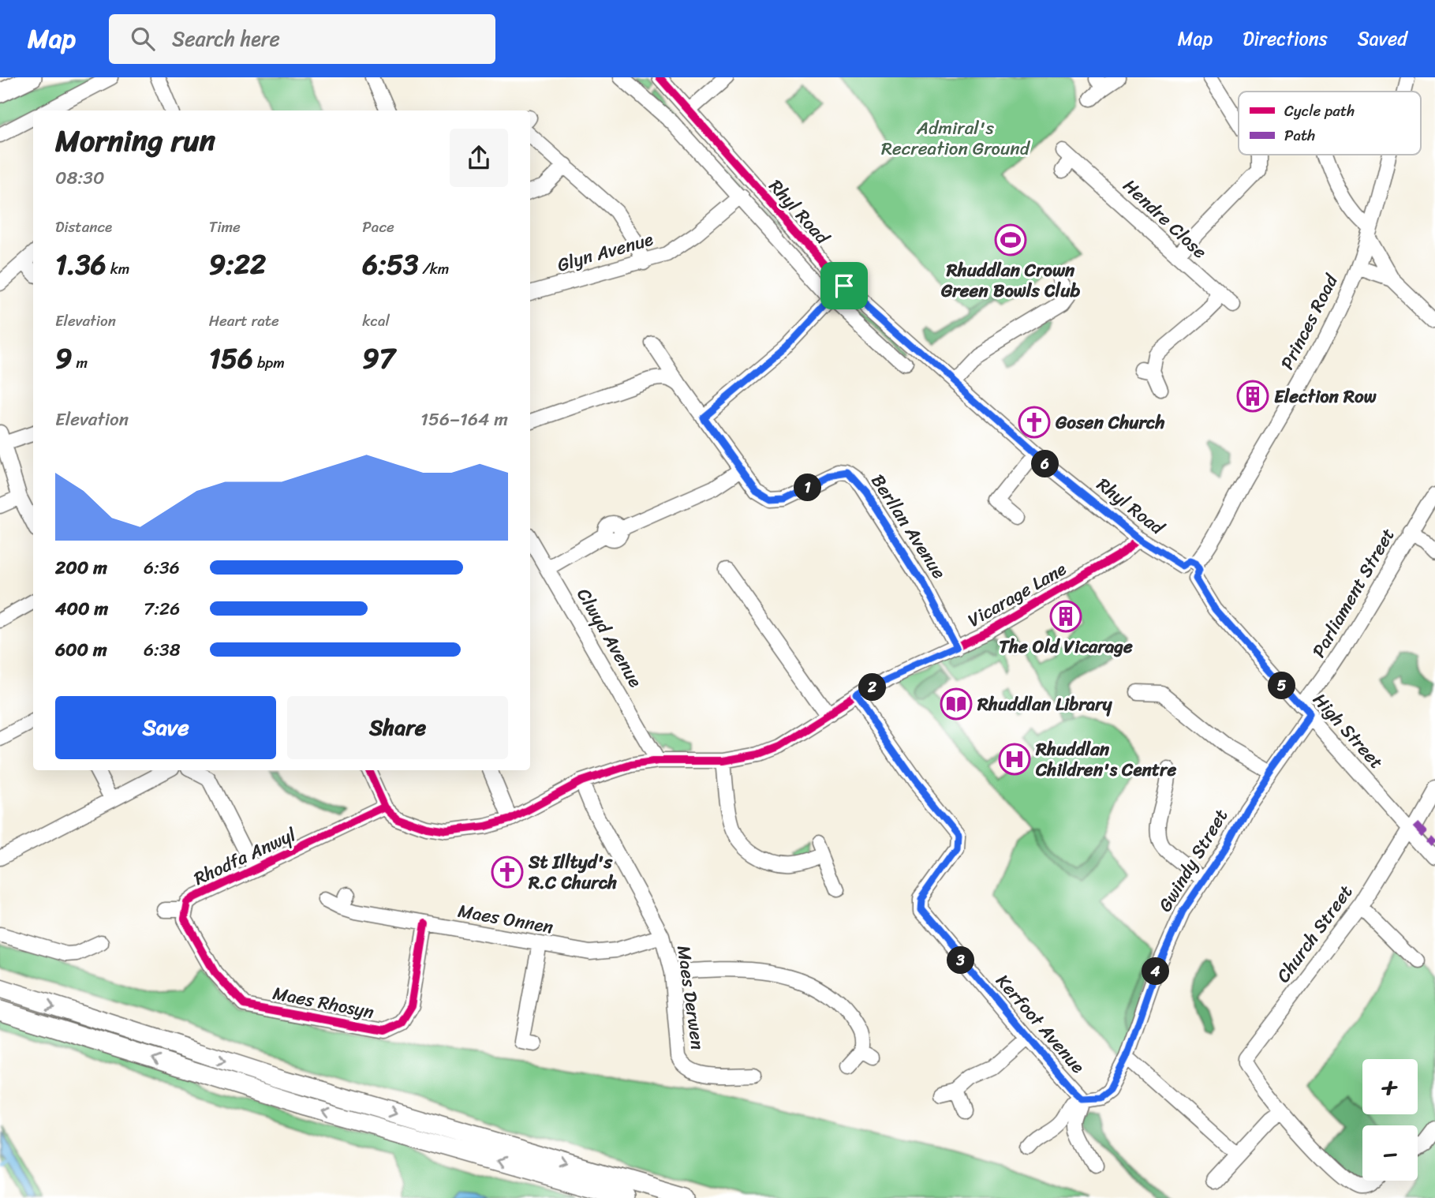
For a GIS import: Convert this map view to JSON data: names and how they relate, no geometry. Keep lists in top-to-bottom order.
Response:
{
  "streets": {
    "street": [
      "Rhyl Road",
      "Hendre Close",
      "Glyn Avenue",
      "Princes Road",
      "Berllan Avenue",
      "Parliament Street",
      "Vicarage Lane",
      "Clwyd Avenue",
      "High Street",
      "Rhodfa Anwyl",
      "Gwindy Street",
      "Maes Onnen",
      "Church Street",
      "Maes Derwen",
      "Maes Rhosyn",
      "Kerfoot Avenue"
    ]
  },
  "crossings": [
    ["Rhyl Road", "Princes Road"],
    ["Rhyl Road", "Vicarage Lane"],
    ["Rhyl Road", "High Street"],
    ["Berllan Avenue", "Vicarage Lane"],
    ["Parliament Street", "High Street"],
    ["Parliament Street", "Gwindy Street"],
    ["Vicarage Lane", "Clwyd Avenue"],
    ["Vicarage Lane", "Rhodfa Anwyl"],
    ["Vicarage Lane", "Maes Derwen"],
    ["Vicarage Lane", "Kerfoot Avenue"],
    ["High Street", "Gwindy Street"],
    ["High Street", "Church Street"],
    ["Rhodfa Anwyl", "Maes Rhosyn"],
    ["Gwindy Street", "Kerfoot Avenue"],
    ["Maes Onnen", "Maes Derwen"],
    ["Maes Onnen", "Maes Rhosyn"]
  ],
  "parks": ["Admiral's Recreation Ground"],
  "places": {
    "sports": ["Rhuddlan Crown Green Bowls Club"],
    "building": ["Election Row", "The Old Vicarage"],
    "church": ["Gosen Church", "St Illtyd's R.C Church"],
    "library": ["Rhuddlan Library"],
    "hospital": ["Rhuddlan Children's Centre"]
  },
  "legend": ["Cycle path", "Path"],
  "page": {
    "header": "Map",
    "search": "Search here",
    "nav": ["Map", "Directions", "Saved"],
    "heading": ["Morning run", "08:30"],
    "stats": [
      ["Distance", "1.36 km"],
      ["Time", "9:22"],
      ["Pace", "6:53 /km"],
      ["Elevation", "9 m"],
      ["Heart rate", "156 bpm"],
      ["kcal", "97"]
    ],
    "chart": ["Elevation", "156–164 m"],
    "pins": [
      "6",
      "1",
      "5",
      "2",
      "3",
      "4"
    ],
    "list": [
      {
        "name": "200 m",
        "note": "6:36"
      },
      {
        "name": "400 m",
        "note": "7:26"
      },
      {
        "name": "600 m",
        "note": "6:38"
      }
    ],
    "buttons": ["Save", "Share"],
    "map_buttons": ["+", "−"]
  }
}
